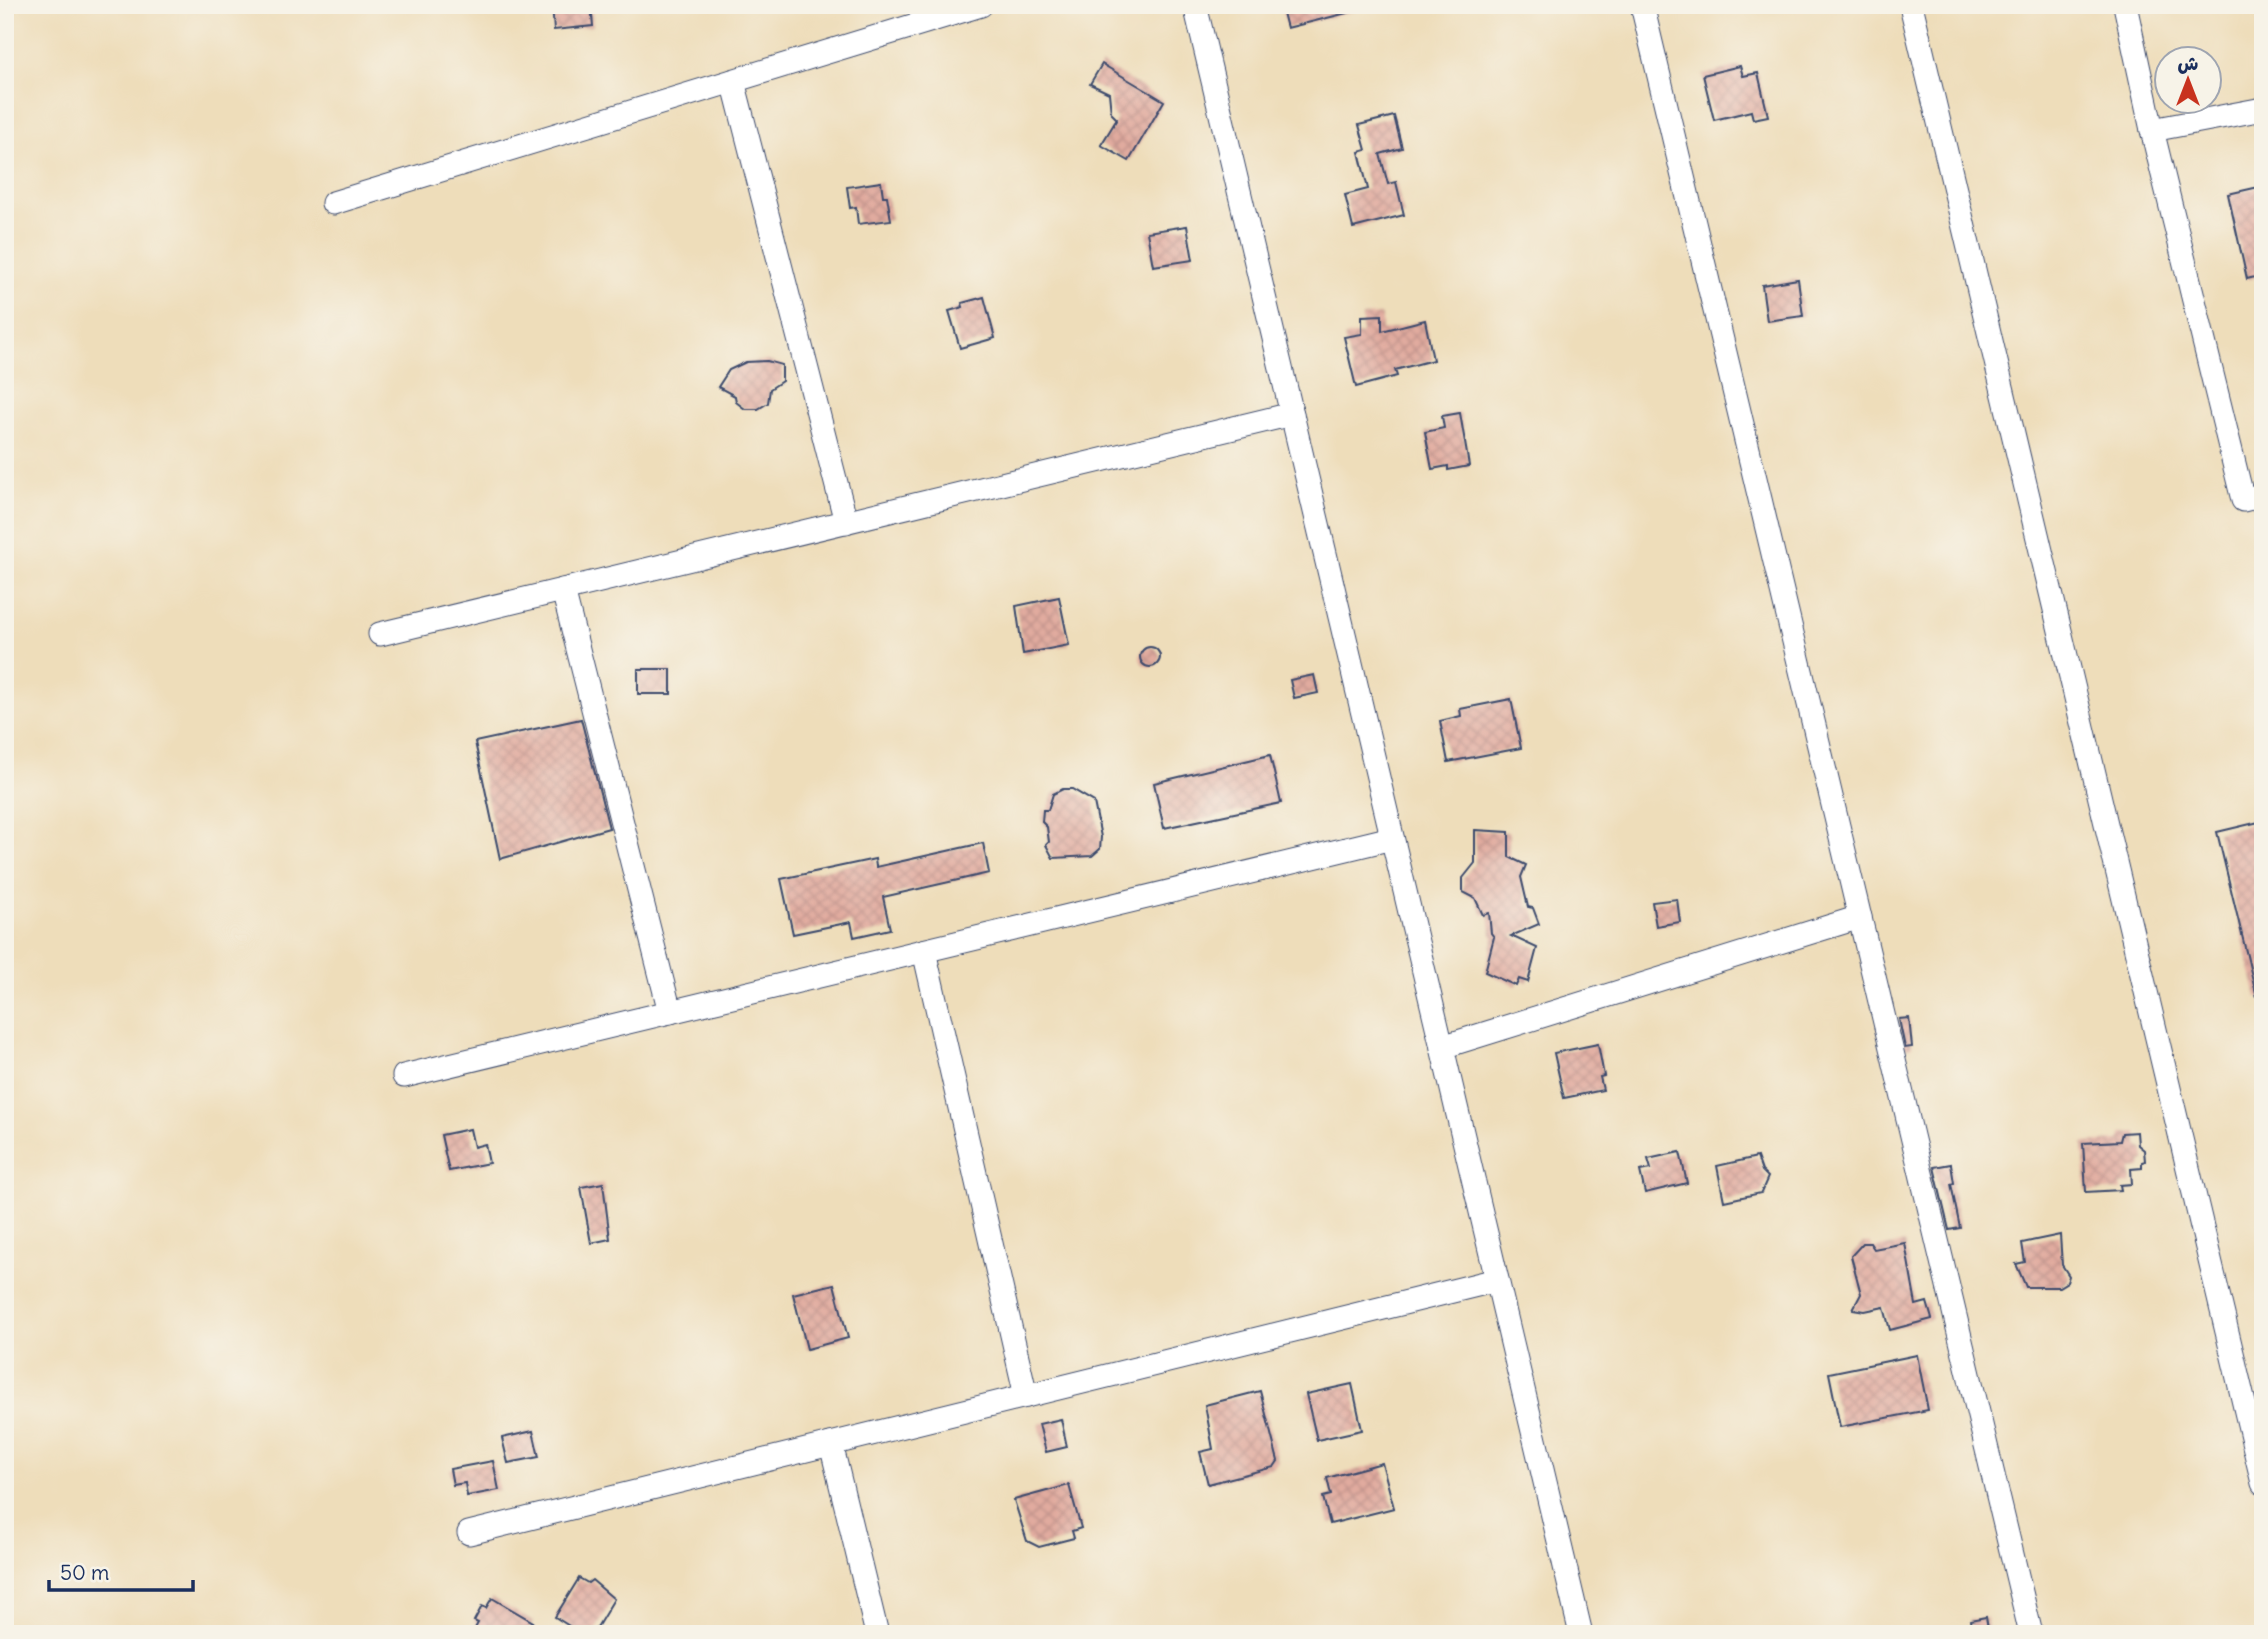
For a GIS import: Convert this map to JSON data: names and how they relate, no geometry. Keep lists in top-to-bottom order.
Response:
{
  "scale_bar": "50 m",
  "north": "top"
}
